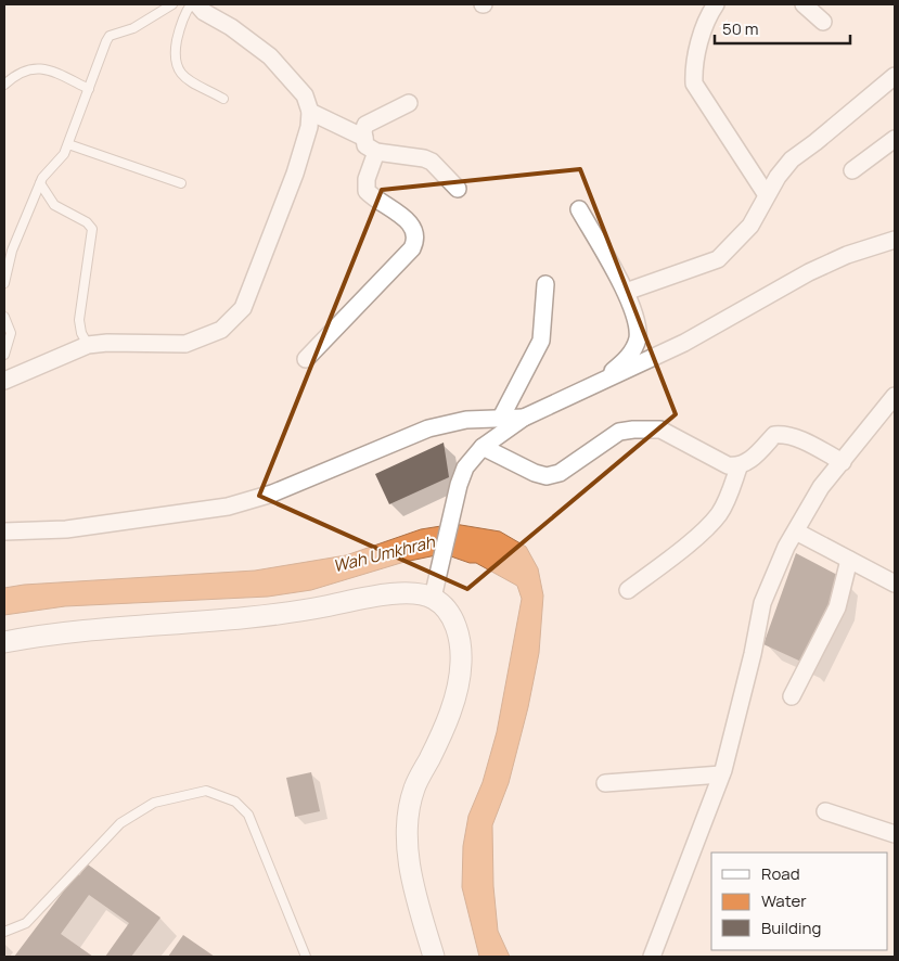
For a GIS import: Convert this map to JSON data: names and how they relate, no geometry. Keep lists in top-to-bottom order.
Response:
{
  "water": ["Wah Umkhrah"],
  "legend": ["Road", "Water", "Building"],
  "scale_bar": "50 m"
}
